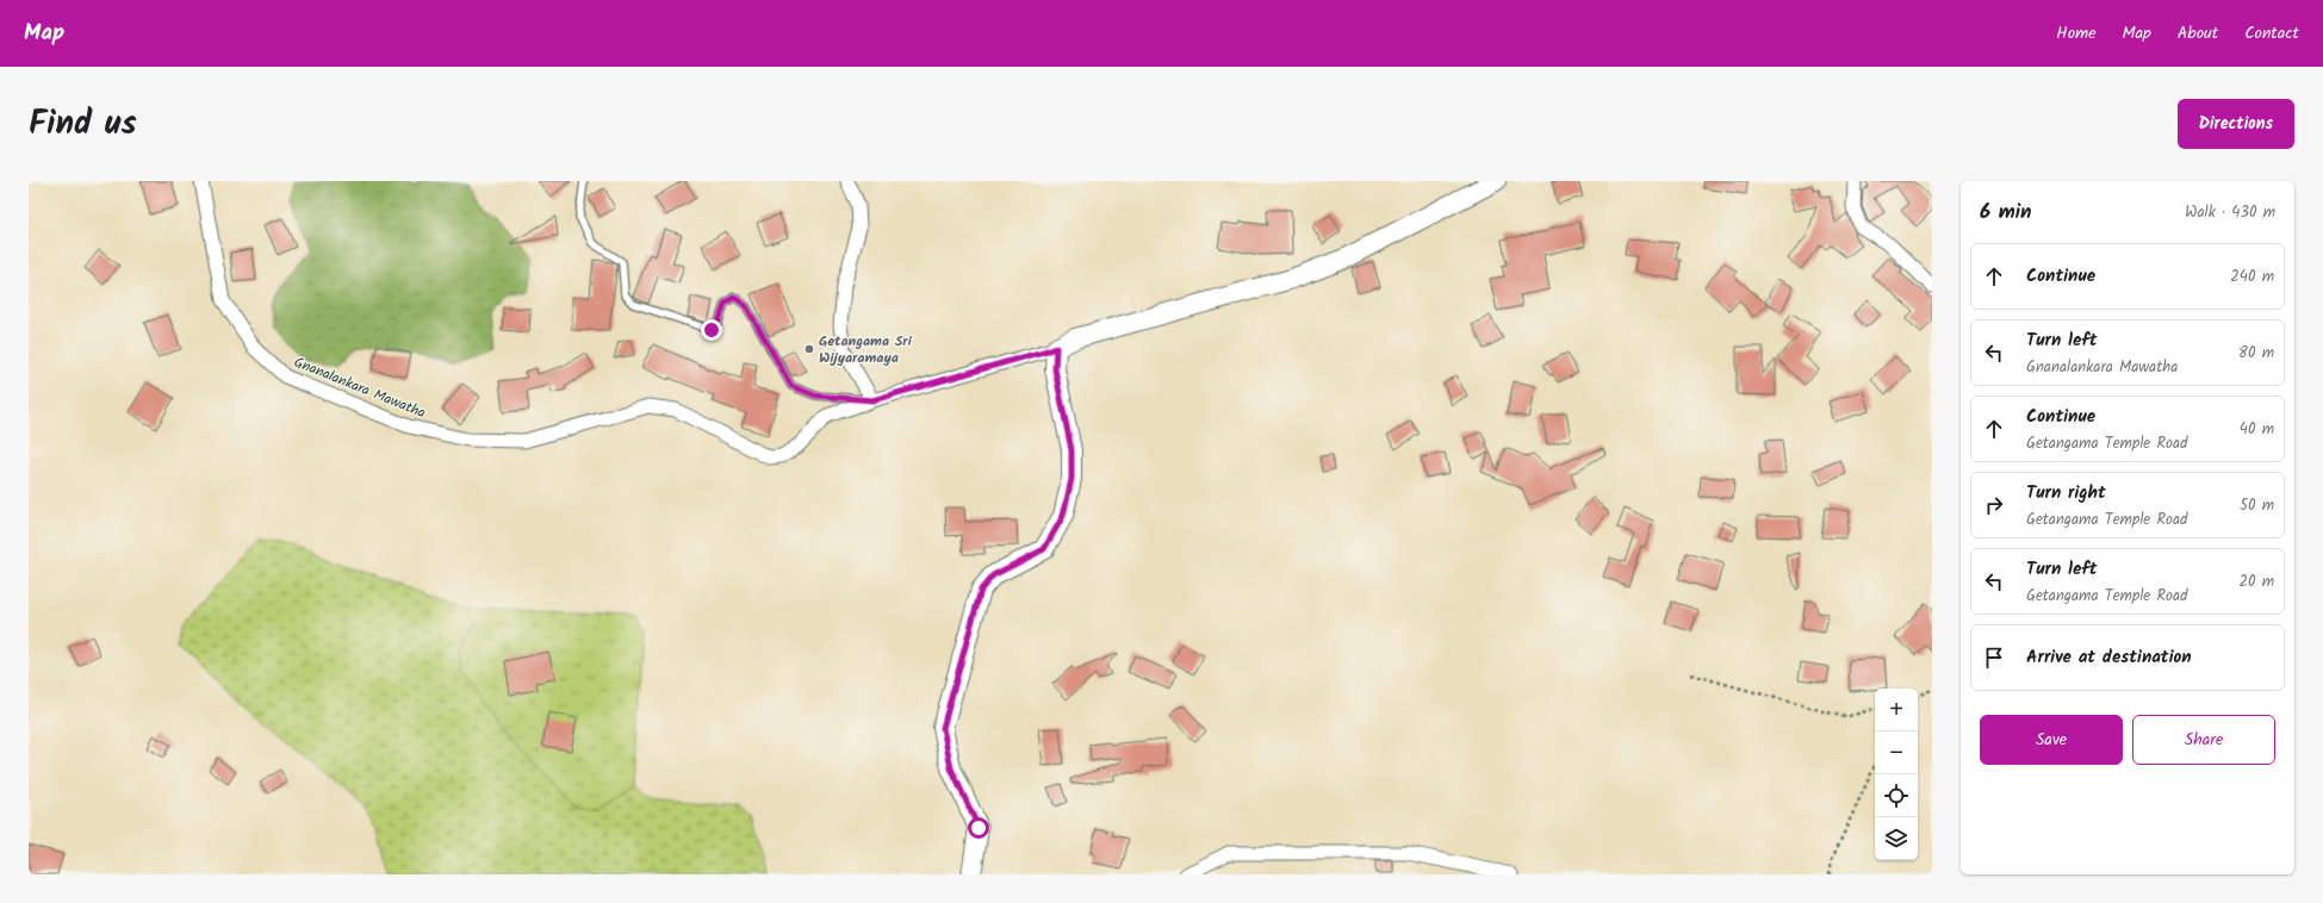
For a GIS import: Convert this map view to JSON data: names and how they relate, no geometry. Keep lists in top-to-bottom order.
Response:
{
  "streets": {
    "street": ["Gnanalankara Mawatha"]
  },
  "places": ["Getangama Sri Wijyaramaya"],
  "page": {
    "header": "Map",
    "nav": [
      "Home",
      "Map",
      "About",
      "Contact"
    ],
    "title": "Find us",
    "buttons": [
      "Directions",
      ["Save", "Share"]
    ],
    "heading": ["6 min", "Walk · 430 m"],
    "list": [
      ["Continue", "240 m"],
      ["Turn left", "Gnanalankara Mawatha", "80 m"],
      ["Continue", "Getangama Temple Road", "40 m"],
      ["Turn right", "Getangama Temple Road", "50 m"],
      ["Turn left", "Getangama Temple Road", "20 m"],
      "Arrive at destination"
    ],
    "map_buttons": ["+", "−"]
  }
}
